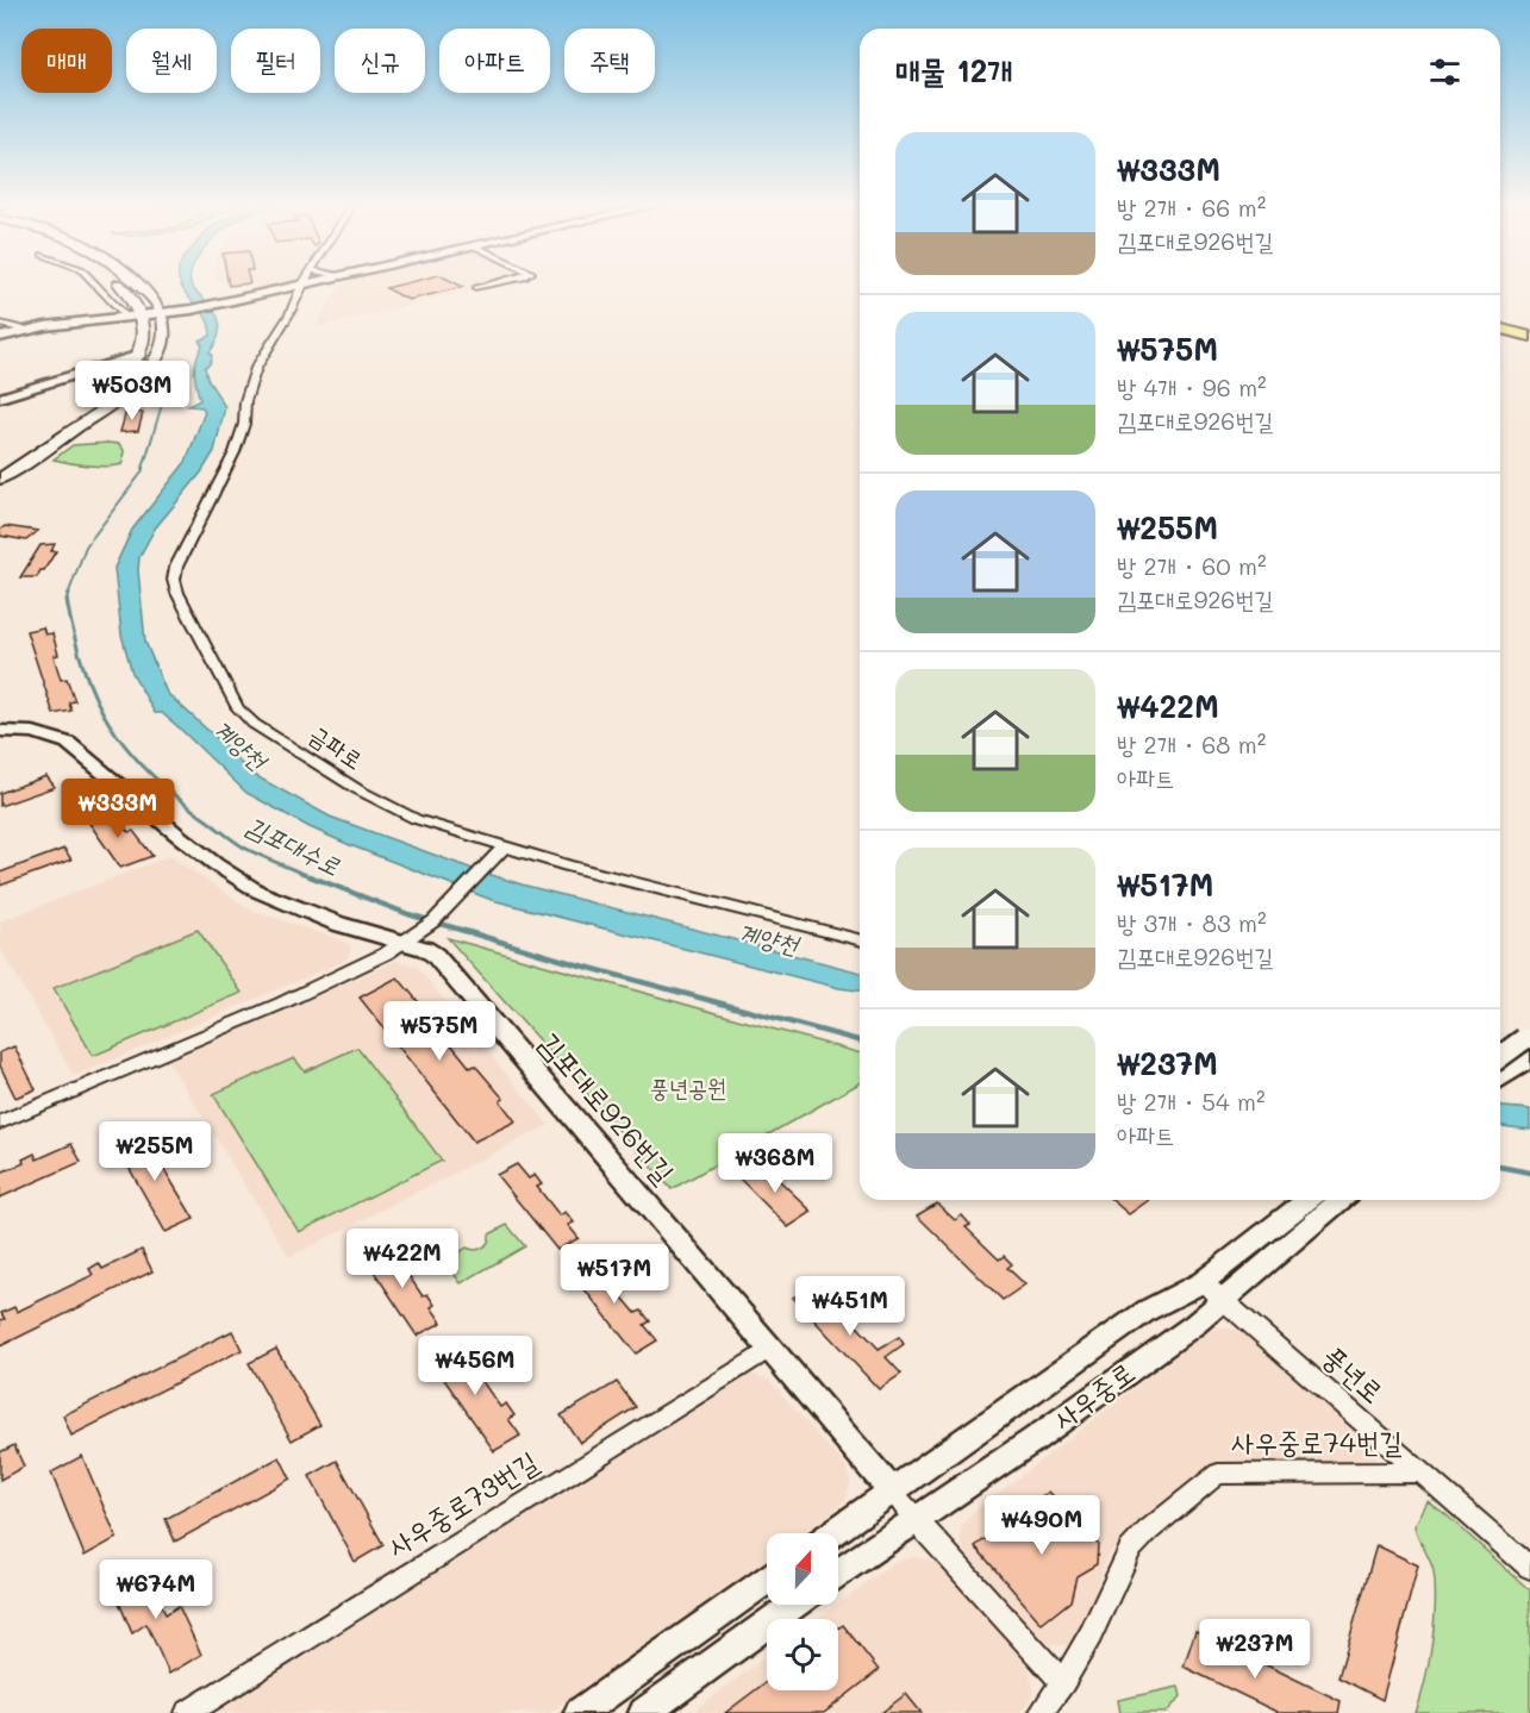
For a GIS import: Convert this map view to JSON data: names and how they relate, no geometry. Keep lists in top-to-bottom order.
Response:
{
  "streets": {
    "street": [
      "금파로",
      "김포대로926번길",
      "풍년로",
      "사우중로",
      "사우중로74번길",
      "사우중로73번길"
    ]
  },
  "crossings": [
    ["김포대로926번길", "사우중로"],
    ["김포대로926번길", "사우중로73번길"],
    ["풍년로", "사우중로"],
    ["풍년로", "사우중로74번길"]
  ],
  "water": ["계양천", "김포대수로"],
  "parks": ["풍년공원"],
  "north": "top",
  "page": {
    "chip": [
      "매매",
      "월세",
      "필터",
      "신규",
      "아파트",
      "주택"
    ],
    "heading": "매물 12개",
    "list": [
      {
        "name": "₩333M",
        "note": "방 2개 · 66 m² · 김포대로926번길"
      },
      {
        "name": "₩575M",
        "note": "방 4개 · 96 m² · 김포대로926번길"
      },
      {
        "name": "₩255M",
        "note": "방 2개 · 60 m² · 김포대로926번길"
      },
      {
        "name": "₩422M",
        "note": "방 2개 · 68 m² · 아파트"
      },
      {
        "name": "₩517M",
        "note": "방 3개 · 83 m² · 김포대로926번길"
      },
      {
        "name": "₩237M",
        "note": "방 2개 · 54 m² · 아파트"
      }
    ],
    "price": [
      "₩503M",
      "₩333M",
      "₩575M",
      "₩255M",
      "₩368M",
      "₩422M",
      "₩517M",
      "₩451M",
      "₩456M",
      "₩490M",
      "₩674M",
      "₩237M"
    ]
  }
}
